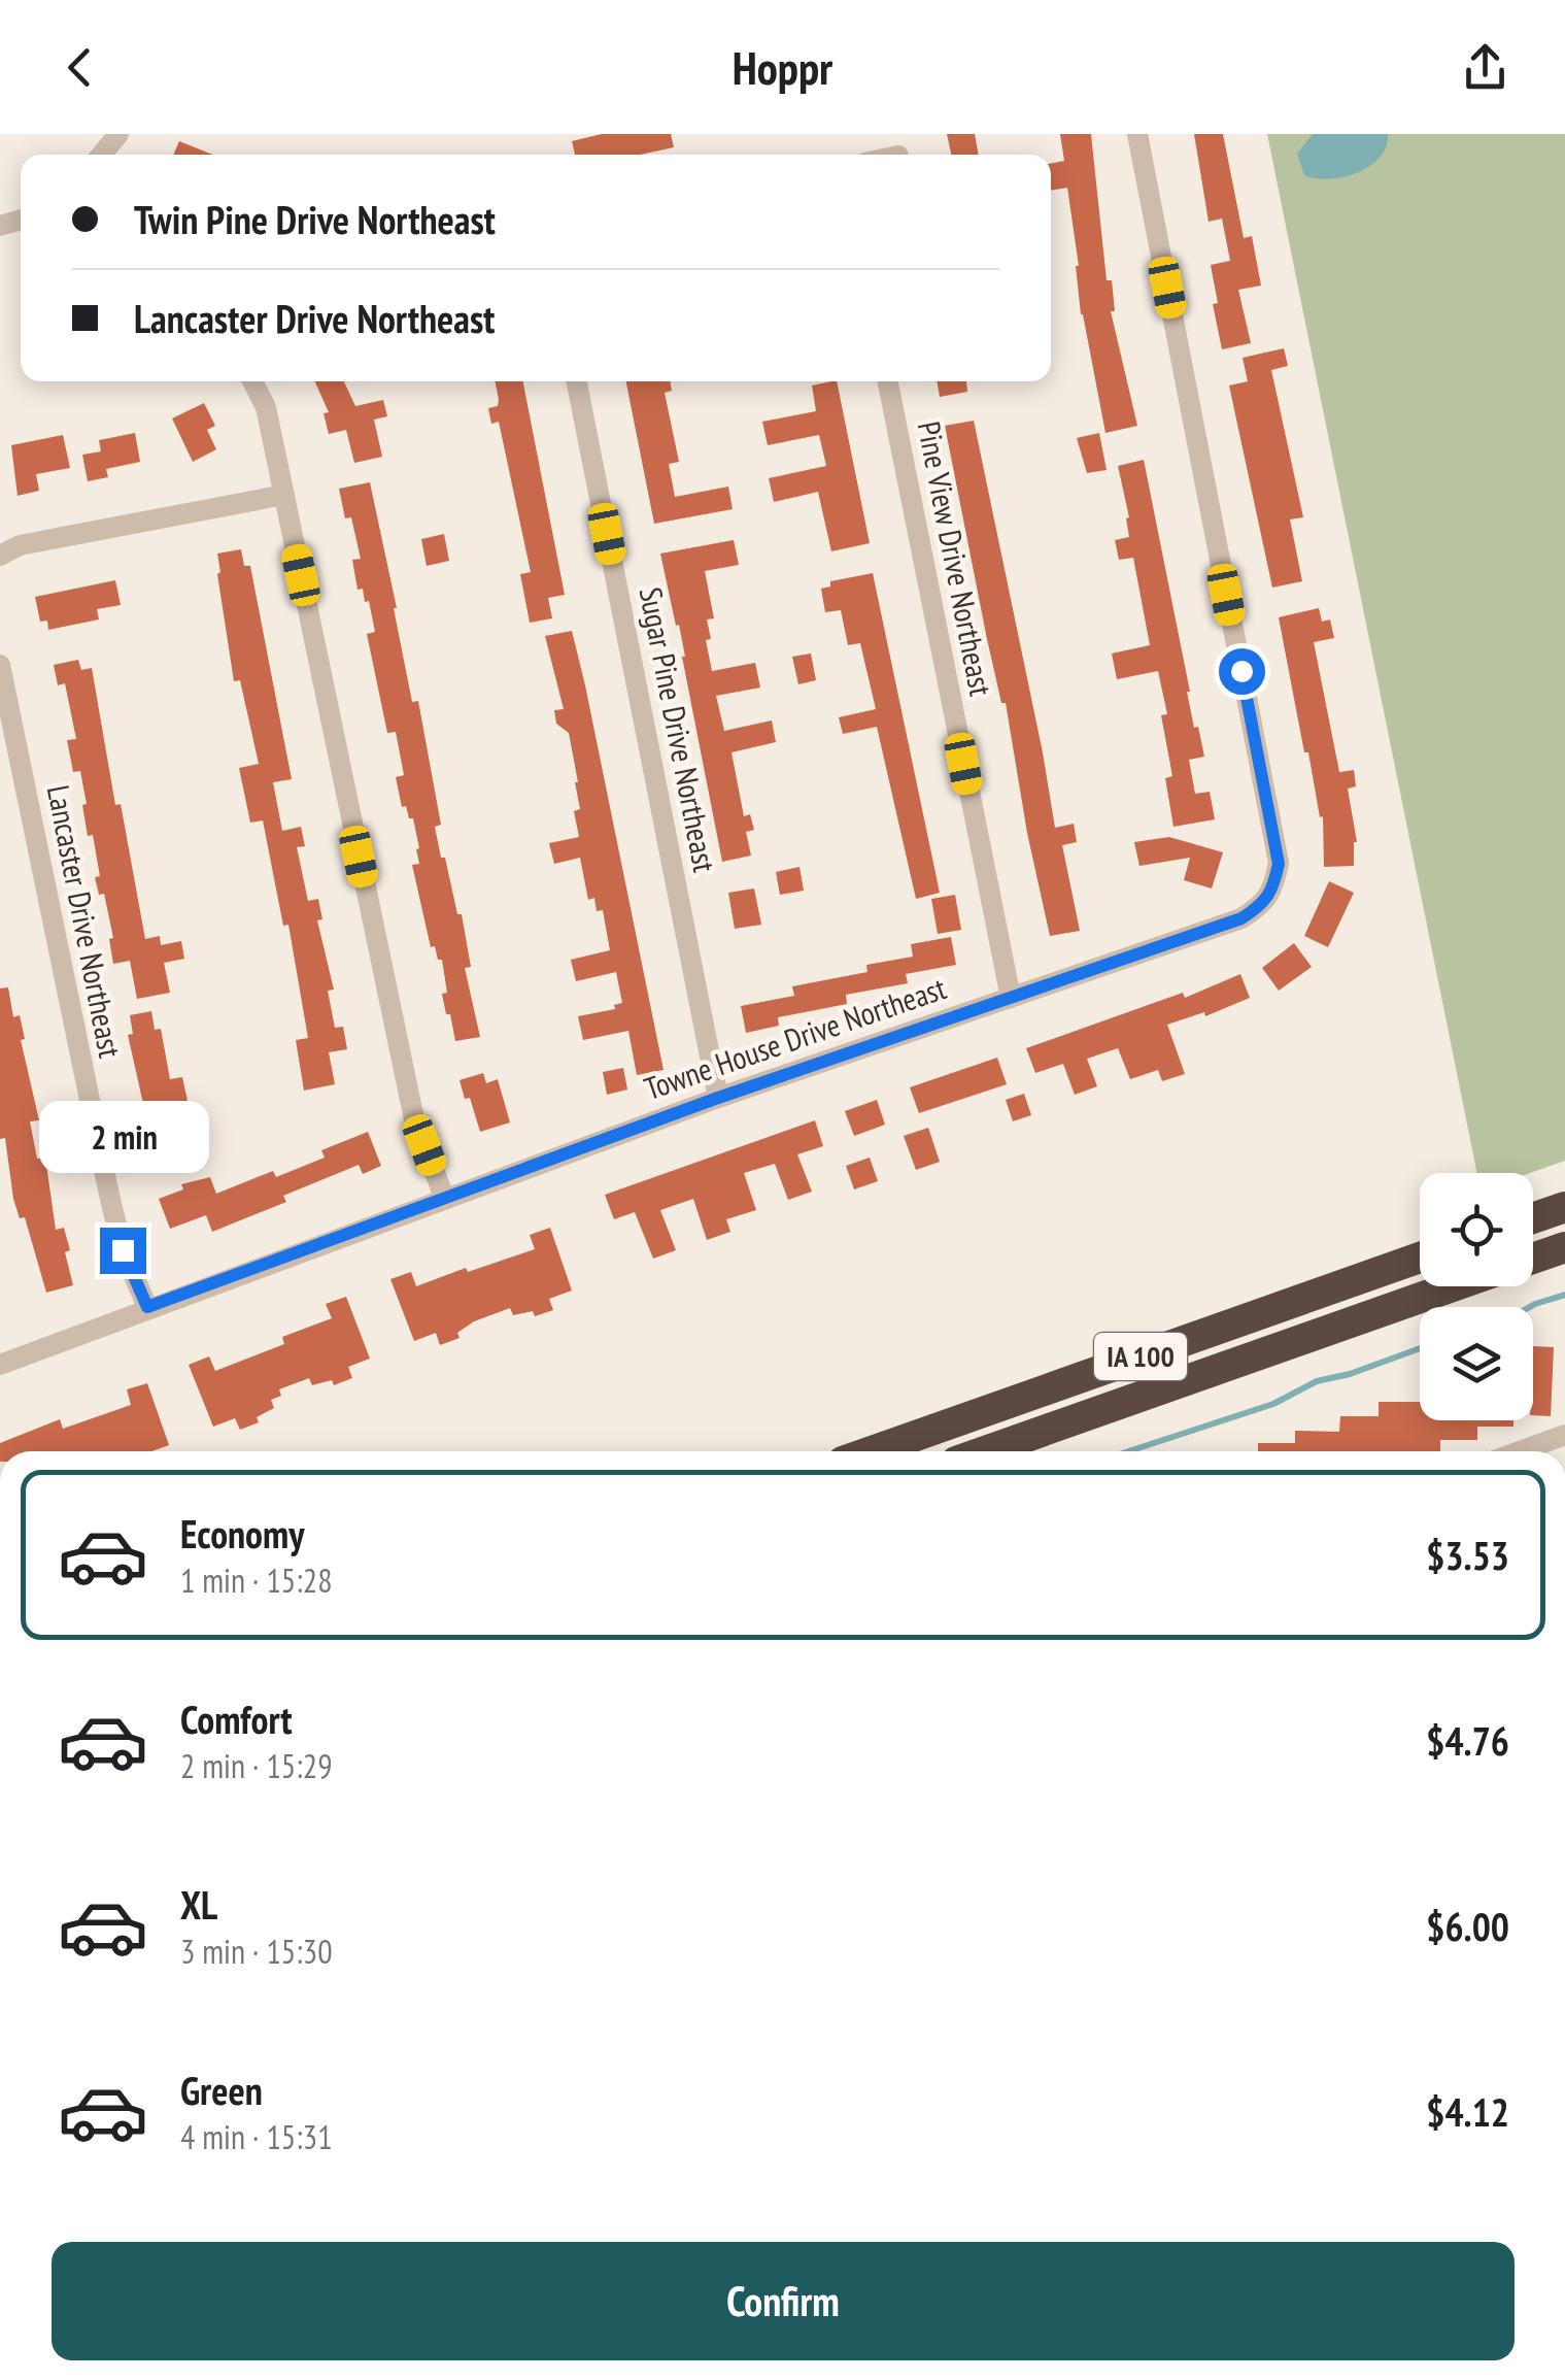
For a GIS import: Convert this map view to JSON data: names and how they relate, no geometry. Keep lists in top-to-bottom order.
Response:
{
  "streets": {
    "highway": ["IA 100"],
    "street": [
      "Pine View Drive Northeast",
      "Sugar Pine Drive Northeast",
      "Lancaster Drive Northeast",
      "Towne House Drive Northeast"
    ]
  },
  "crossings": [
    ["Pine View Drive Northeast", "Towne House Drive Northeast"],
    ["Sugar Pine Drive Northeast", "Towne House Drive Northeast"],
    ["Lancaster Drive Northeast", "Towne House Drive Northeast"]
  ],
  "page": {
    "header": "Hoppr",
    "banner": ["Twin Pine Drive Northeast", "Lancaster Drive Northeast"],
    "bubble": "2 min",
    "list": [
      {
        "name": "Economy",
        "note": "1 min · 15:28",
        "value": "$3.53"
      },
      {
        "name": "Comfort",
        "note": "2 min · 15:29",
        "value": "$4.76"
      },
      {
        "name": "XL",
        "note": "3 min · 15:30",
        "value": "$6.00"
      },
      {
        "name": "Green",
        "note": "4 min · 15:31",
        "value": "$4.12"
      }
    ],
    "buttons": "Confirm"
  }
}
